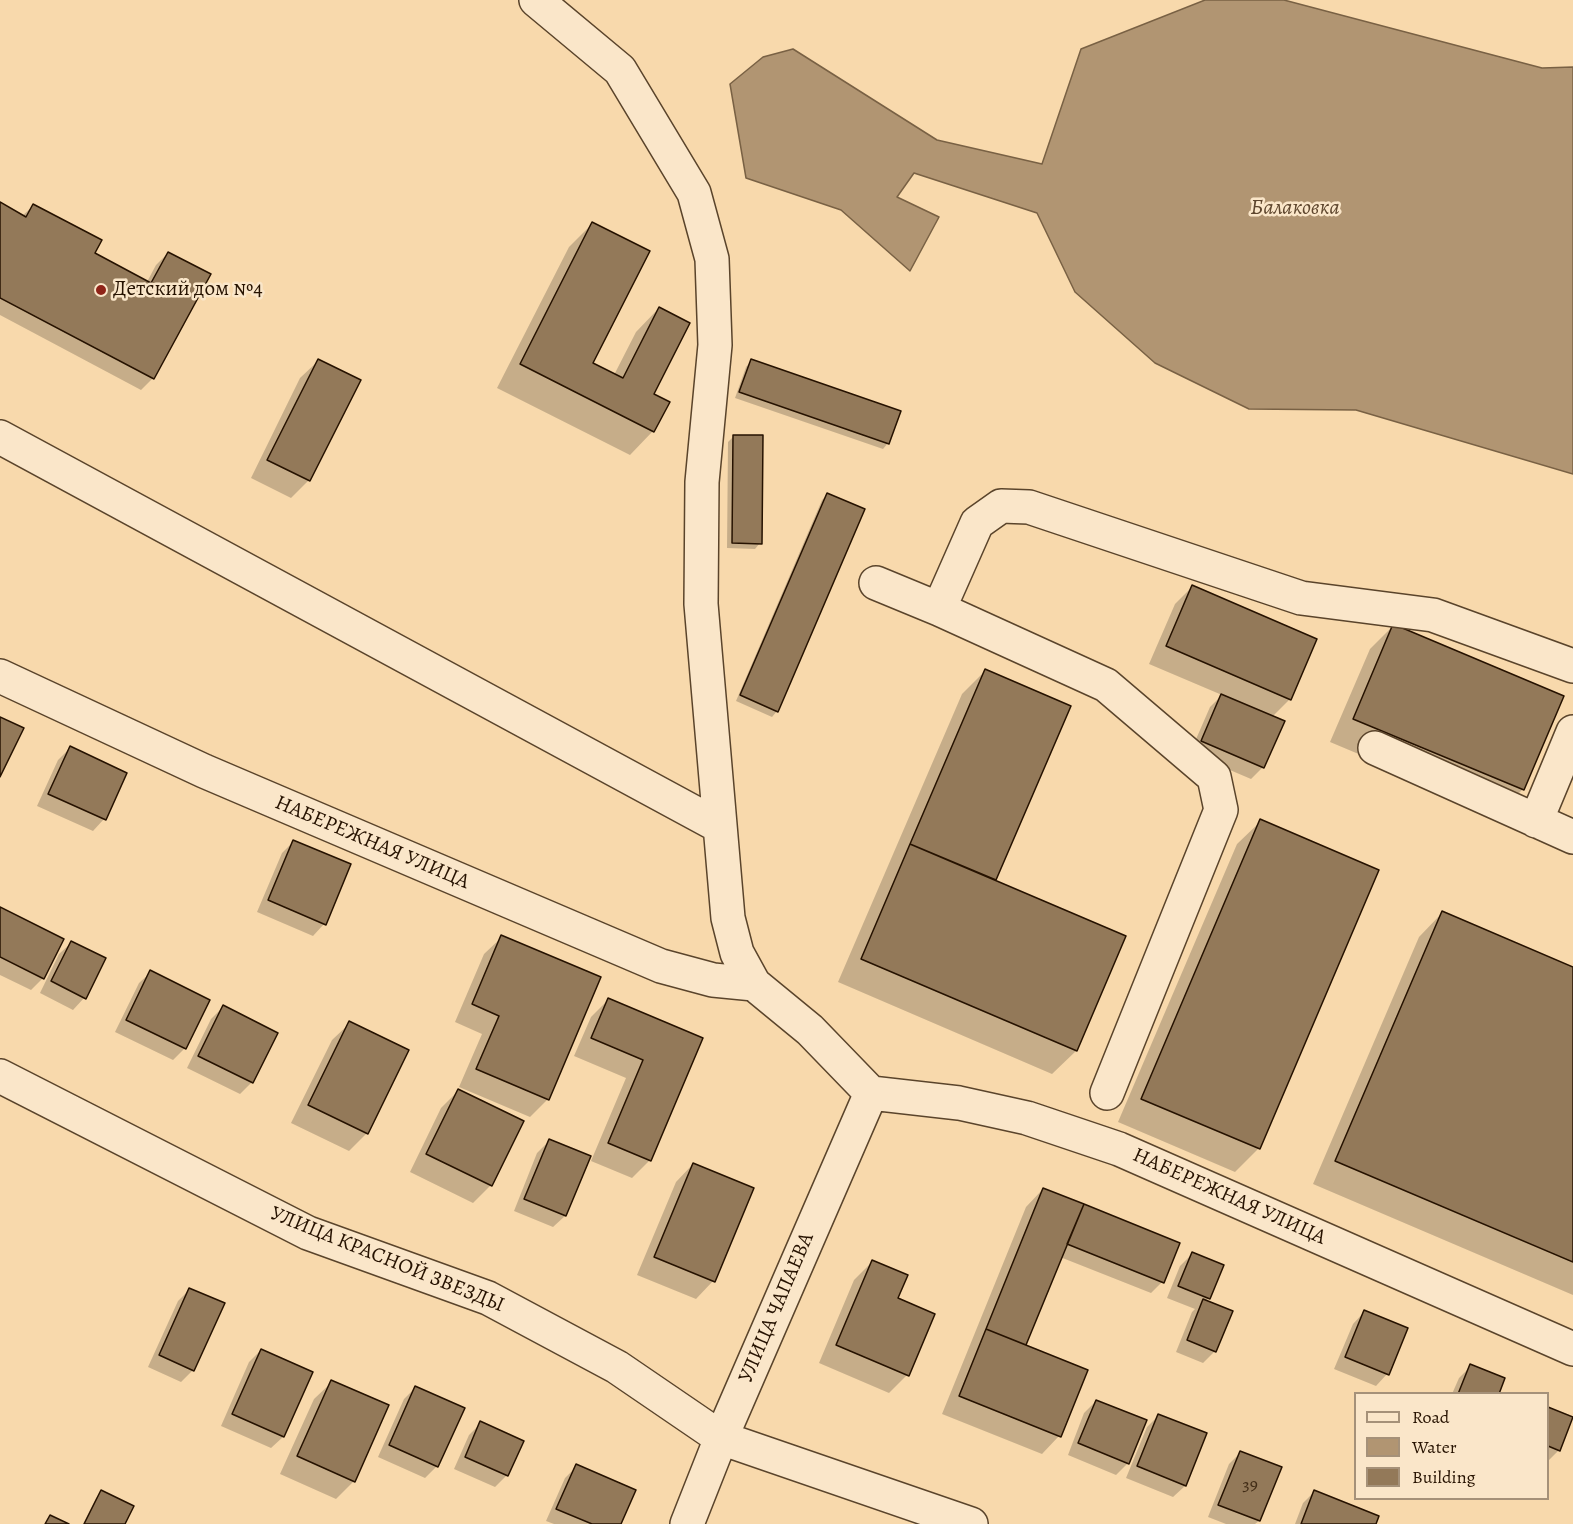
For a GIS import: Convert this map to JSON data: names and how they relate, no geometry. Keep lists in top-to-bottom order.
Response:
{
  "streets": {
    "street": ["НАБЕРЕЖНАЯ УЛИЦА", "УЛИЦА КРАСНОЙ ЗВЕЗДЫ", "УЛИЦА ЧАПАЕВА"]
  },
  "crossings": [
    ["НАБЕРЕЖНАЯ УЛИЦА", "УЛИЦА ЧАПАЕВА"],
    ["УЛИЦА КРАСНОЙ ЗВЕЗДЫ", "УЛИЦА ЧАПАЕВА"]
  ],
  "water": ["Балаковка"],
  "places": ["Детский дом №4"],
  "house_numbers": ["39"],
  "legend": ["Road", "Water", "Building"]
}
